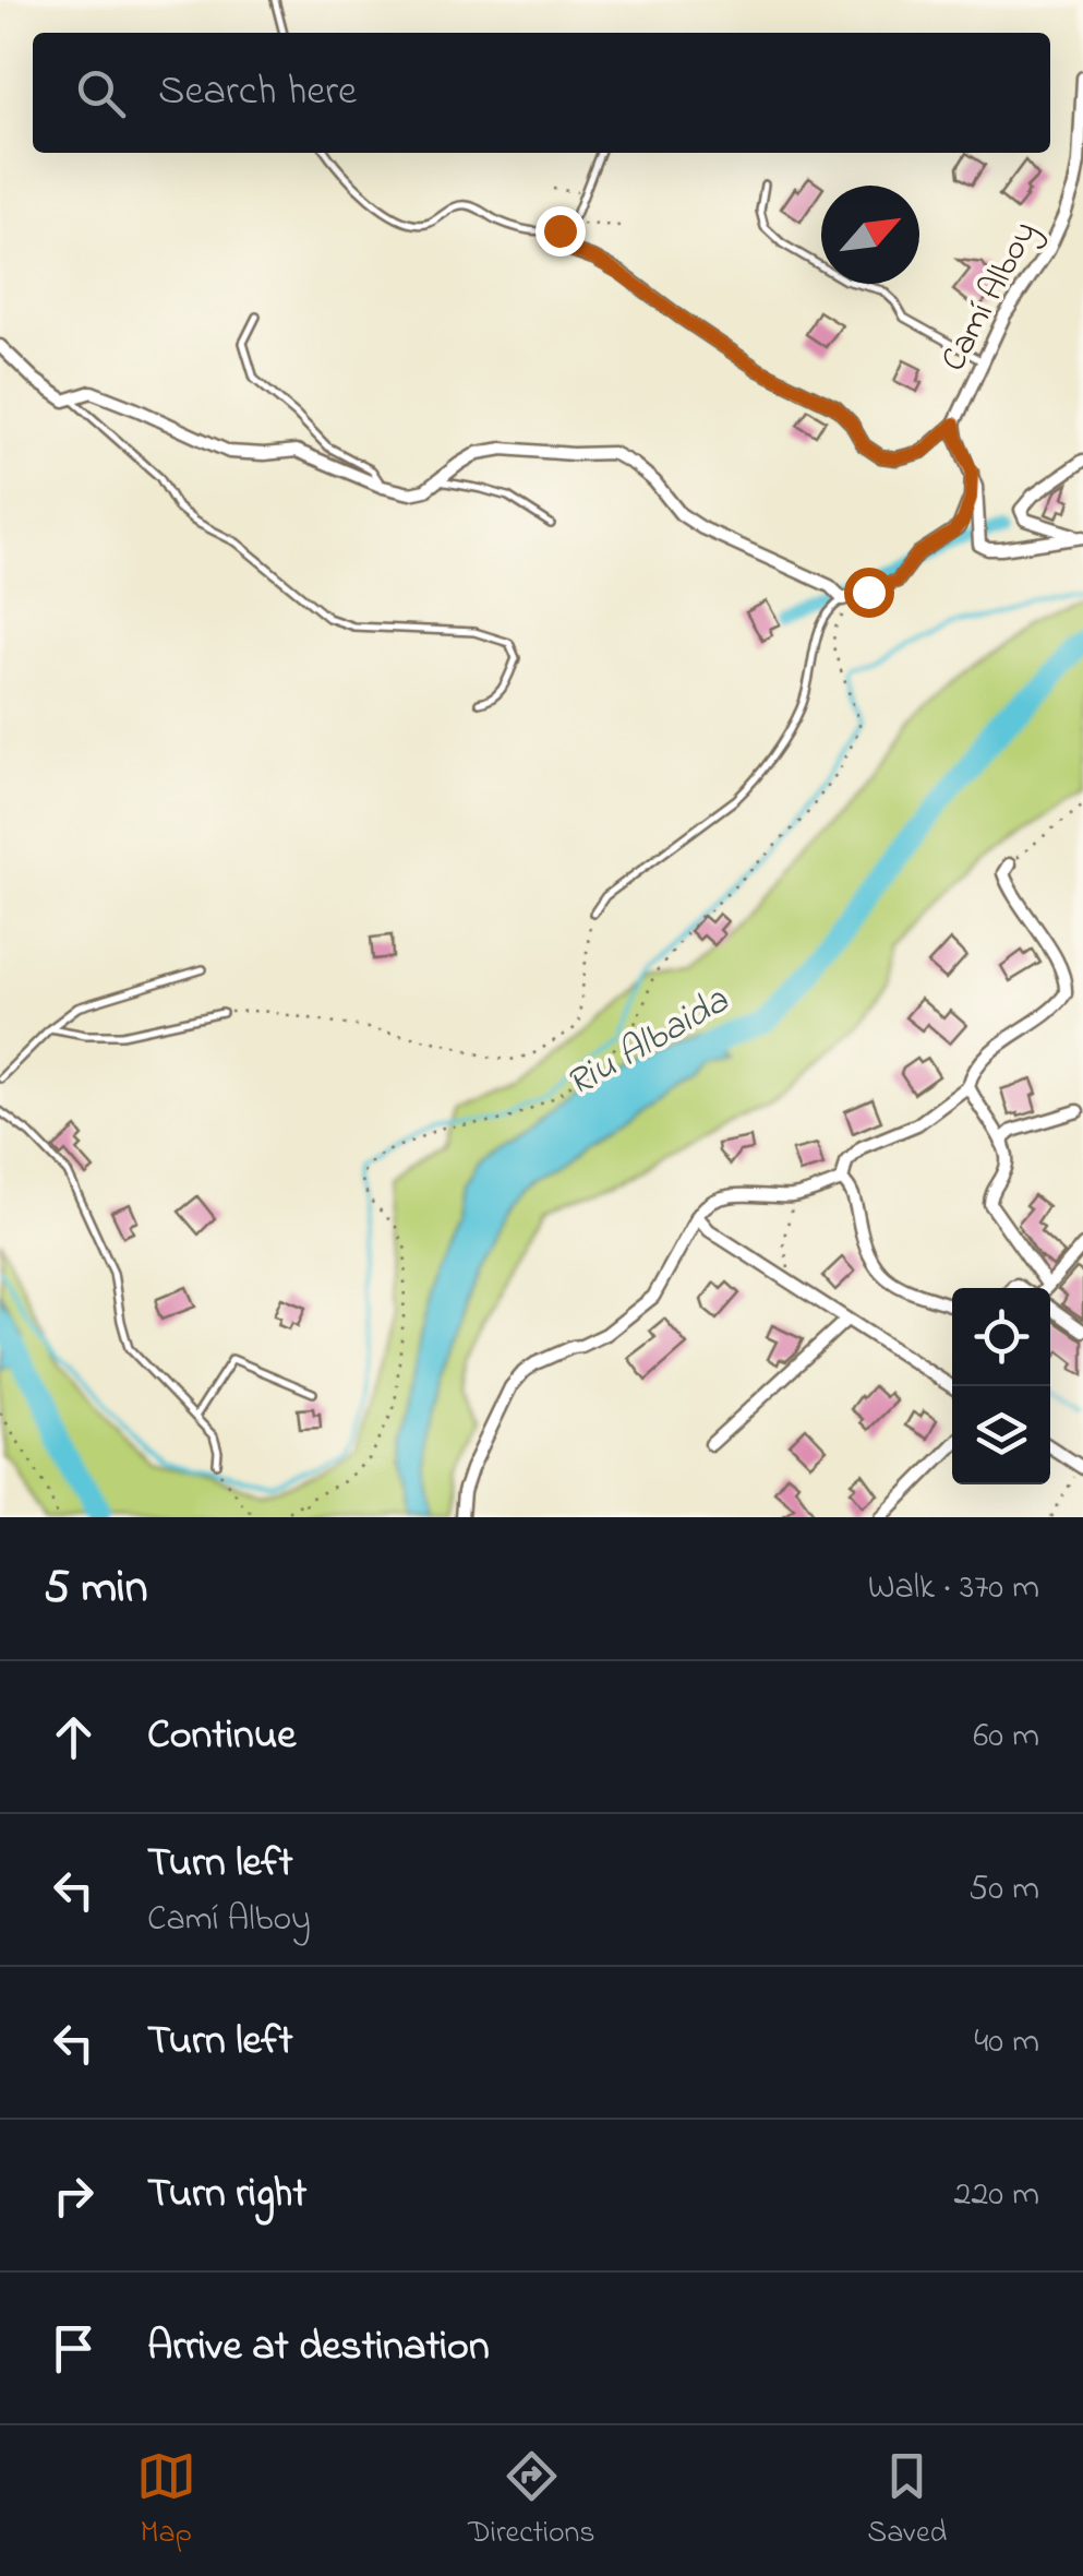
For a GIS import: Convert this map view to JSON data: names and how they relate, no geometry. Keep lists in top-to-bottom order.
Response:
{
  "streets": {
    "street": ["Camí Alboy"]
  },
  "water": ["Riu Albaida"],
  "north": "top right",
  "page": {
    "search": "Search here",
    "heading": ["5 min", "Walk · 370 m"],
    "list": [
      ["Continue", "60 m"],
      ["Turn left", "Camí Alboy", "50 m"],
      ["Turn left", "40 m"],
      ["Turn right", "220 m"],
      "Arrive at destination"
    ],
    "nav": ["Map", "Directions", "Saved"]
  }
}
